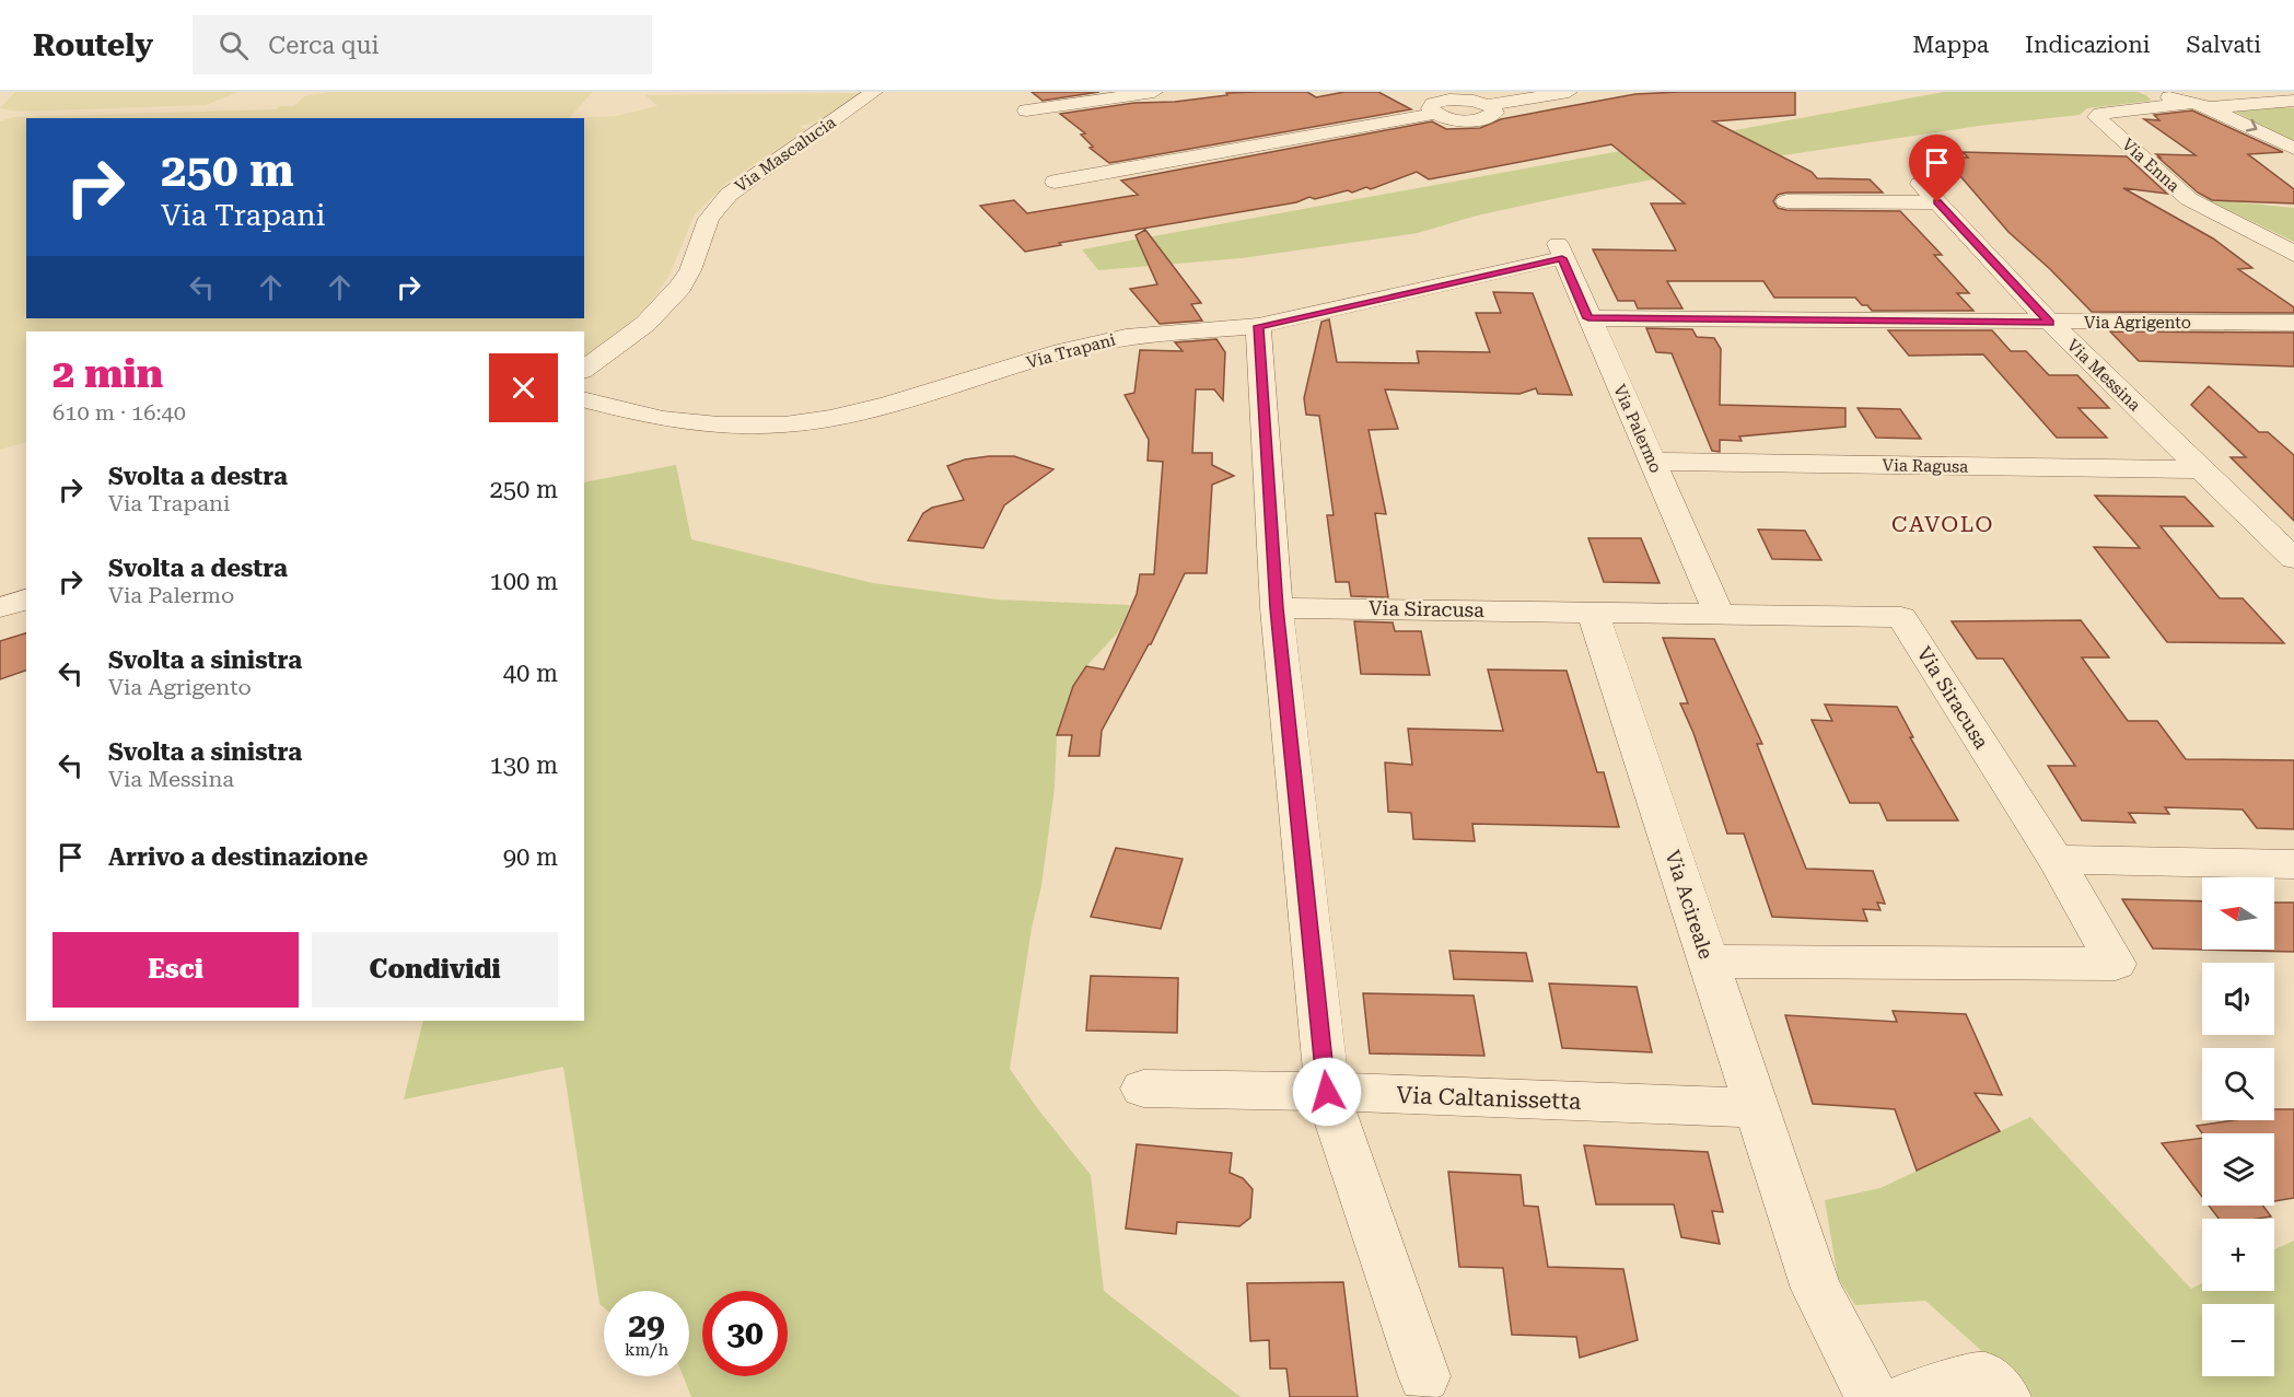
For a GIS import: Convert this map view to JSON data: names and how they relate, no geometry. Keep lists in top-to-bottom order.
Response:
{
  "streets": {
    "street": [
      "Via Mascalucia",
      "Via Enna",
      "Via Agrigento",
      "Via Trapani",
      "Via Messina",
      "Via Palermo",
      "Via Ragusa",
      "Via Siracusa",
      "Via Acireale",
      "Via Caltanissetta"
    ]
  },
  "crossings": [
    ["Via Agrigento", "Via Messina"],
    ["Via Agrigento", "Via Palermo"],
    ["Via Trapani", "Via Palermo"],
    ["Via Messina", "Via Ragusa"],
    ["Via Palermo", "Via Ragusa"],
    ["Via Palermo", "Via Siracusa"],
    ["Via Siracusa", "Via Acireale"],
    ["Via Acireale", "Via Caltanissetta"]
  ],
  "districts": ["CAVOLO"],
  "north": "left",
  "page": {
    "header": "Routely",
    "search": "Cerca qui",
    "nav": ["Mappa", "Indicazioni", "Salvati"],
    "turn": ["250 m", "Via Trapani"],
    "heading": ["2 min", "610 m · 16:40"],
    "list": [
      {
        "name": "Svolta a destra",
        "note": "Via Trapani",
        "value": "250 m"
      },
      {
        "name": "Svolta a destra",
        "note": "Via Palermo",
        "value": "100 m"
      },
      {
        "name": "Svolta a sinistra",
        "note": "Via Agrigento",
        "value": "40 m"
      },
      {
        "name": "Svolta a sinistra",
        "note": "Via Messina",
        "value": "130 m"
      },
      {
        "name": "Arrivo a destinazione",
        "value": "90 m"
      }
    ],
    "map_buttons": ["+", "−"],
    "buttons": ["Esci", "Condividi"],
    "speed": "29 km/h",
    "limit": "30"
  }
}
